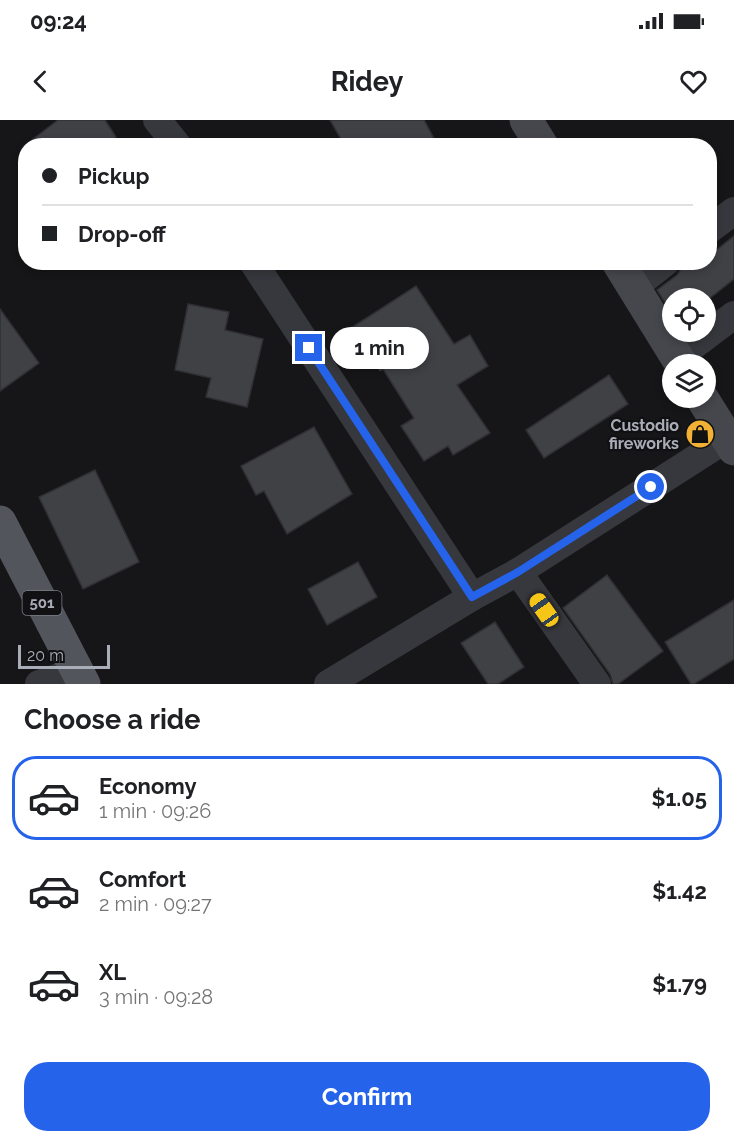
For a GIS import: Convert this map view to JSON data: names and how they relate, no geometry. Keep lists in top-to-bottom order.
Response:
{
  "streets": {
    "main road": ["501"]
  },
  "places": {
    "shop": ["Custodio fireworks"]
  },
  "scale_bar": "20 m",
  "page": {
    "status": "09:24",
    "header": "Ridey",
    "banner": ["Pickup", "Drop-off"],
    "bubble": "1 min",
    "scale": "20 m",
    "heading": "Choose a ride",
    "list": [
      {
        "name": "Economy",
        "note": "1 min · 09:26",
        "value": "$1.05"
      },
      {
        "name": "Comfort",
        "note": "2 min · 09:27",
        "value": "$1.42"
      },
      {
        "name": "XL",
        "note": "3 min · 09:28",
        "value": "$1.79"
      }
    ],
    "buttons": "Confirm"
  }
}
